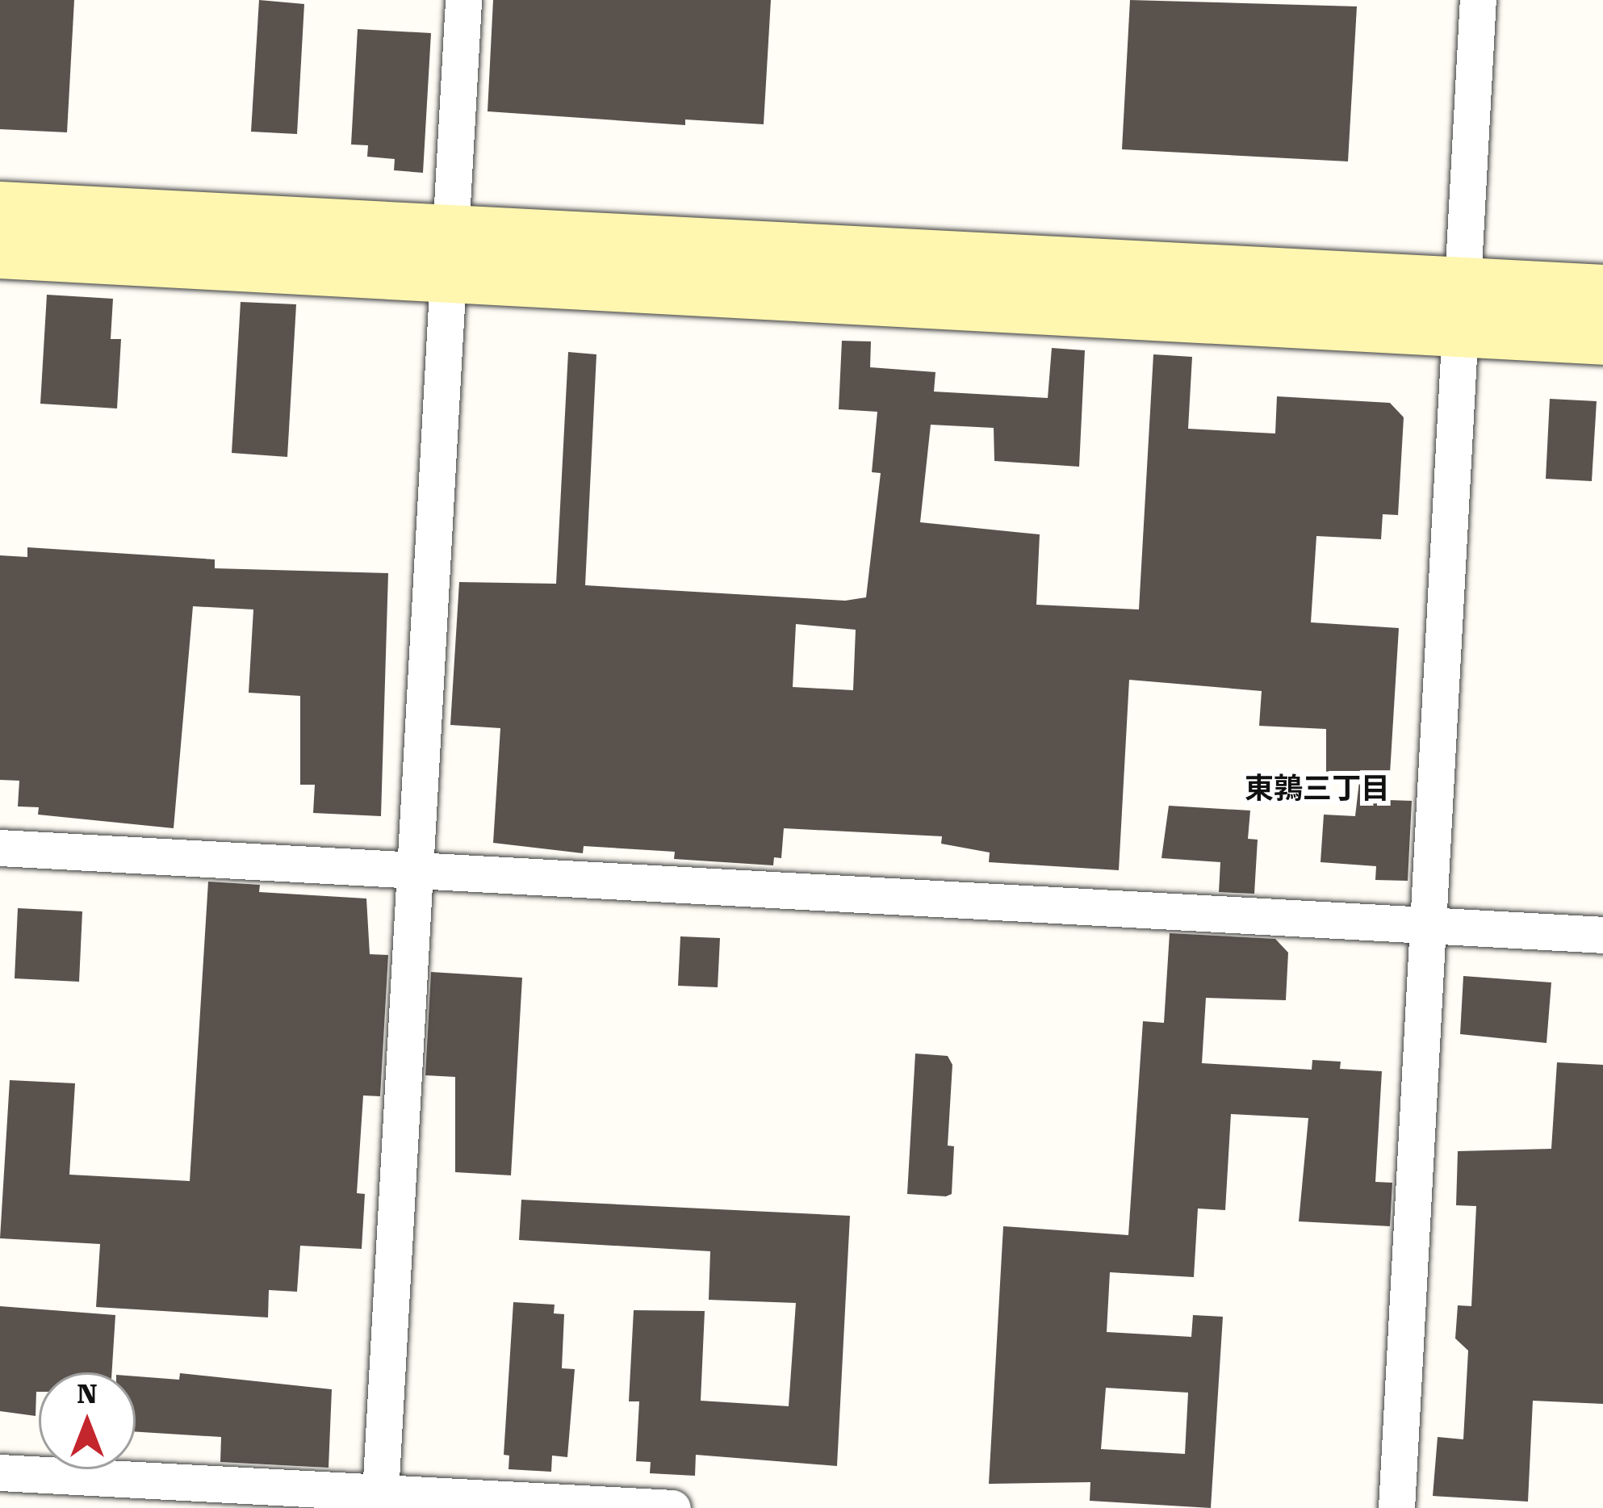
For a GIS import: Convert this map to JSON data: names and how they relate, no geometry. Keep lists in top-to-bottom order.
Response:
{
  "districts": ["東鶉三丁目"],
  "north": "top"
}
